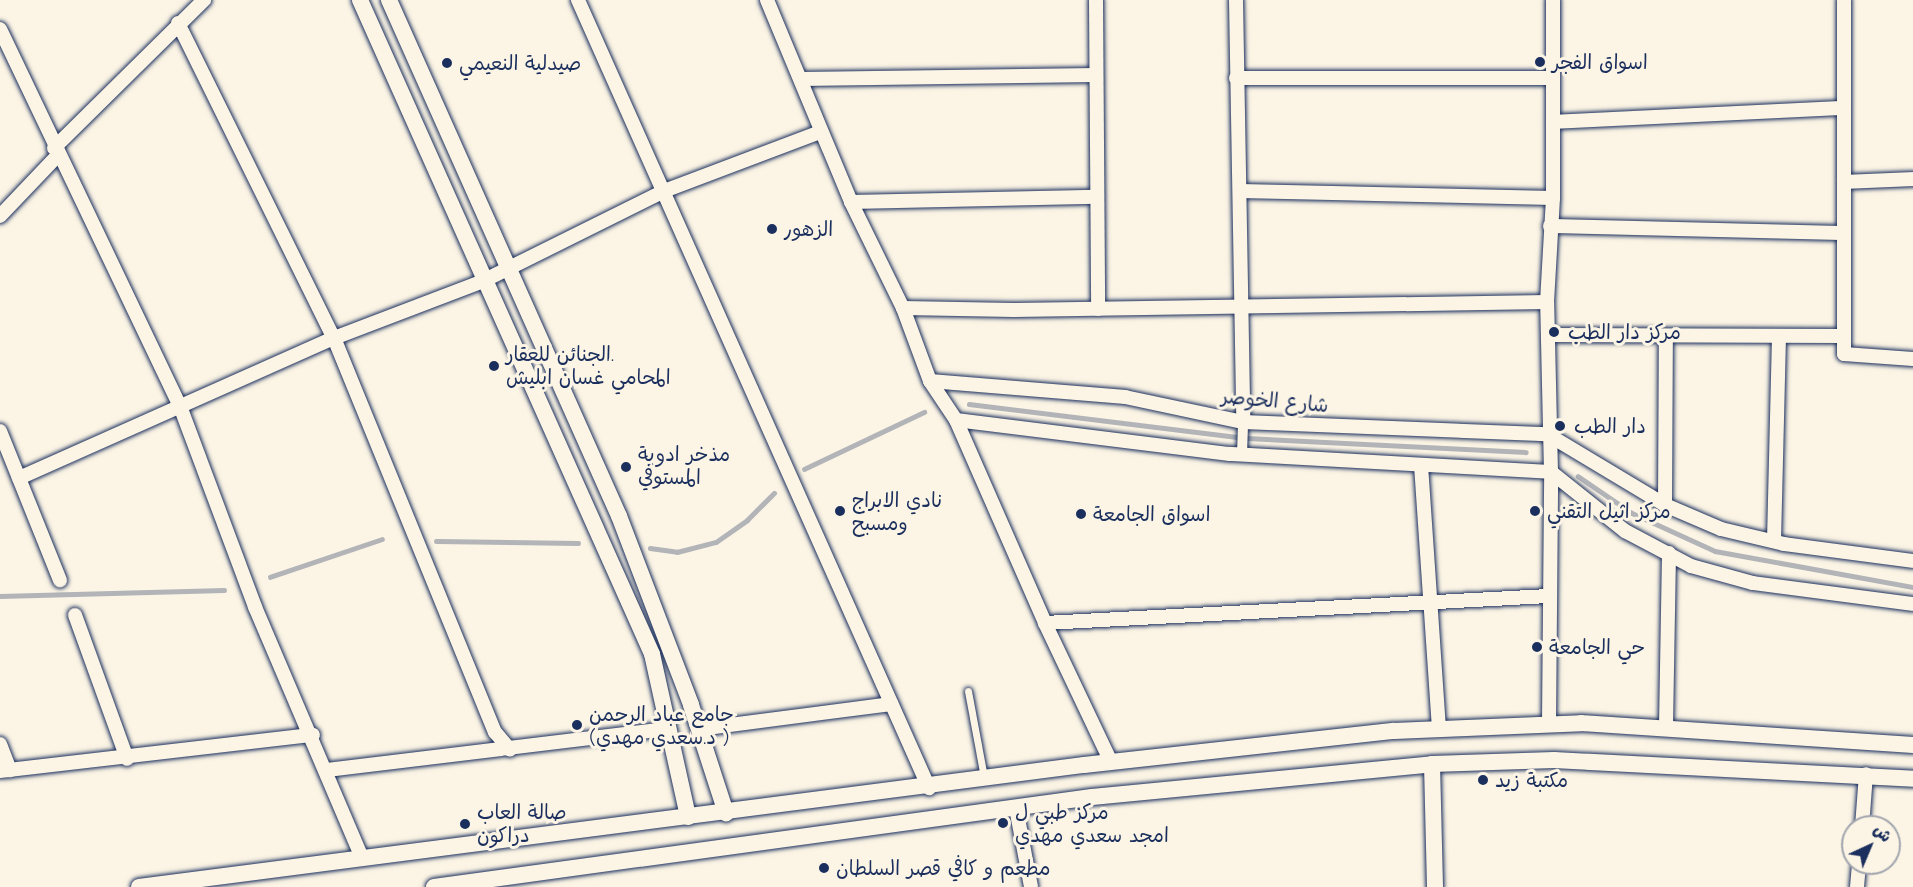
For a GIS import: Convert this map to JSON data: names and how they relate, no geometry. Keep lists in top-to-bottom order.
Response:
{
  "streets": {
    "street": ["شارع الخوصر"]
  },
  "places": [
    "اسواق الفجر",
    "صيدلية النعيمي",
    "الزهور",
    "مركز دار الطب",
    "الجنائن للعقار. المحامي غسان ابليش",
    "دار الطب",
    "مذخر ادویة المستوفي",
    "نادي الابراج ومسبح",
    "مركز اثيل التقني",
    "اسواق الجامعة",
    "حي الجامعة",
    "جامع عباد الرحمن (د.سعدي مهدي )",
    "مكتبة زيد",
    "مركز طبي ل امجد سعدي مهدي",
    "صالة العاب دراكون",
    "مطعم و كافي قصر السلطان"
  ],
  "north": "top right"
}
